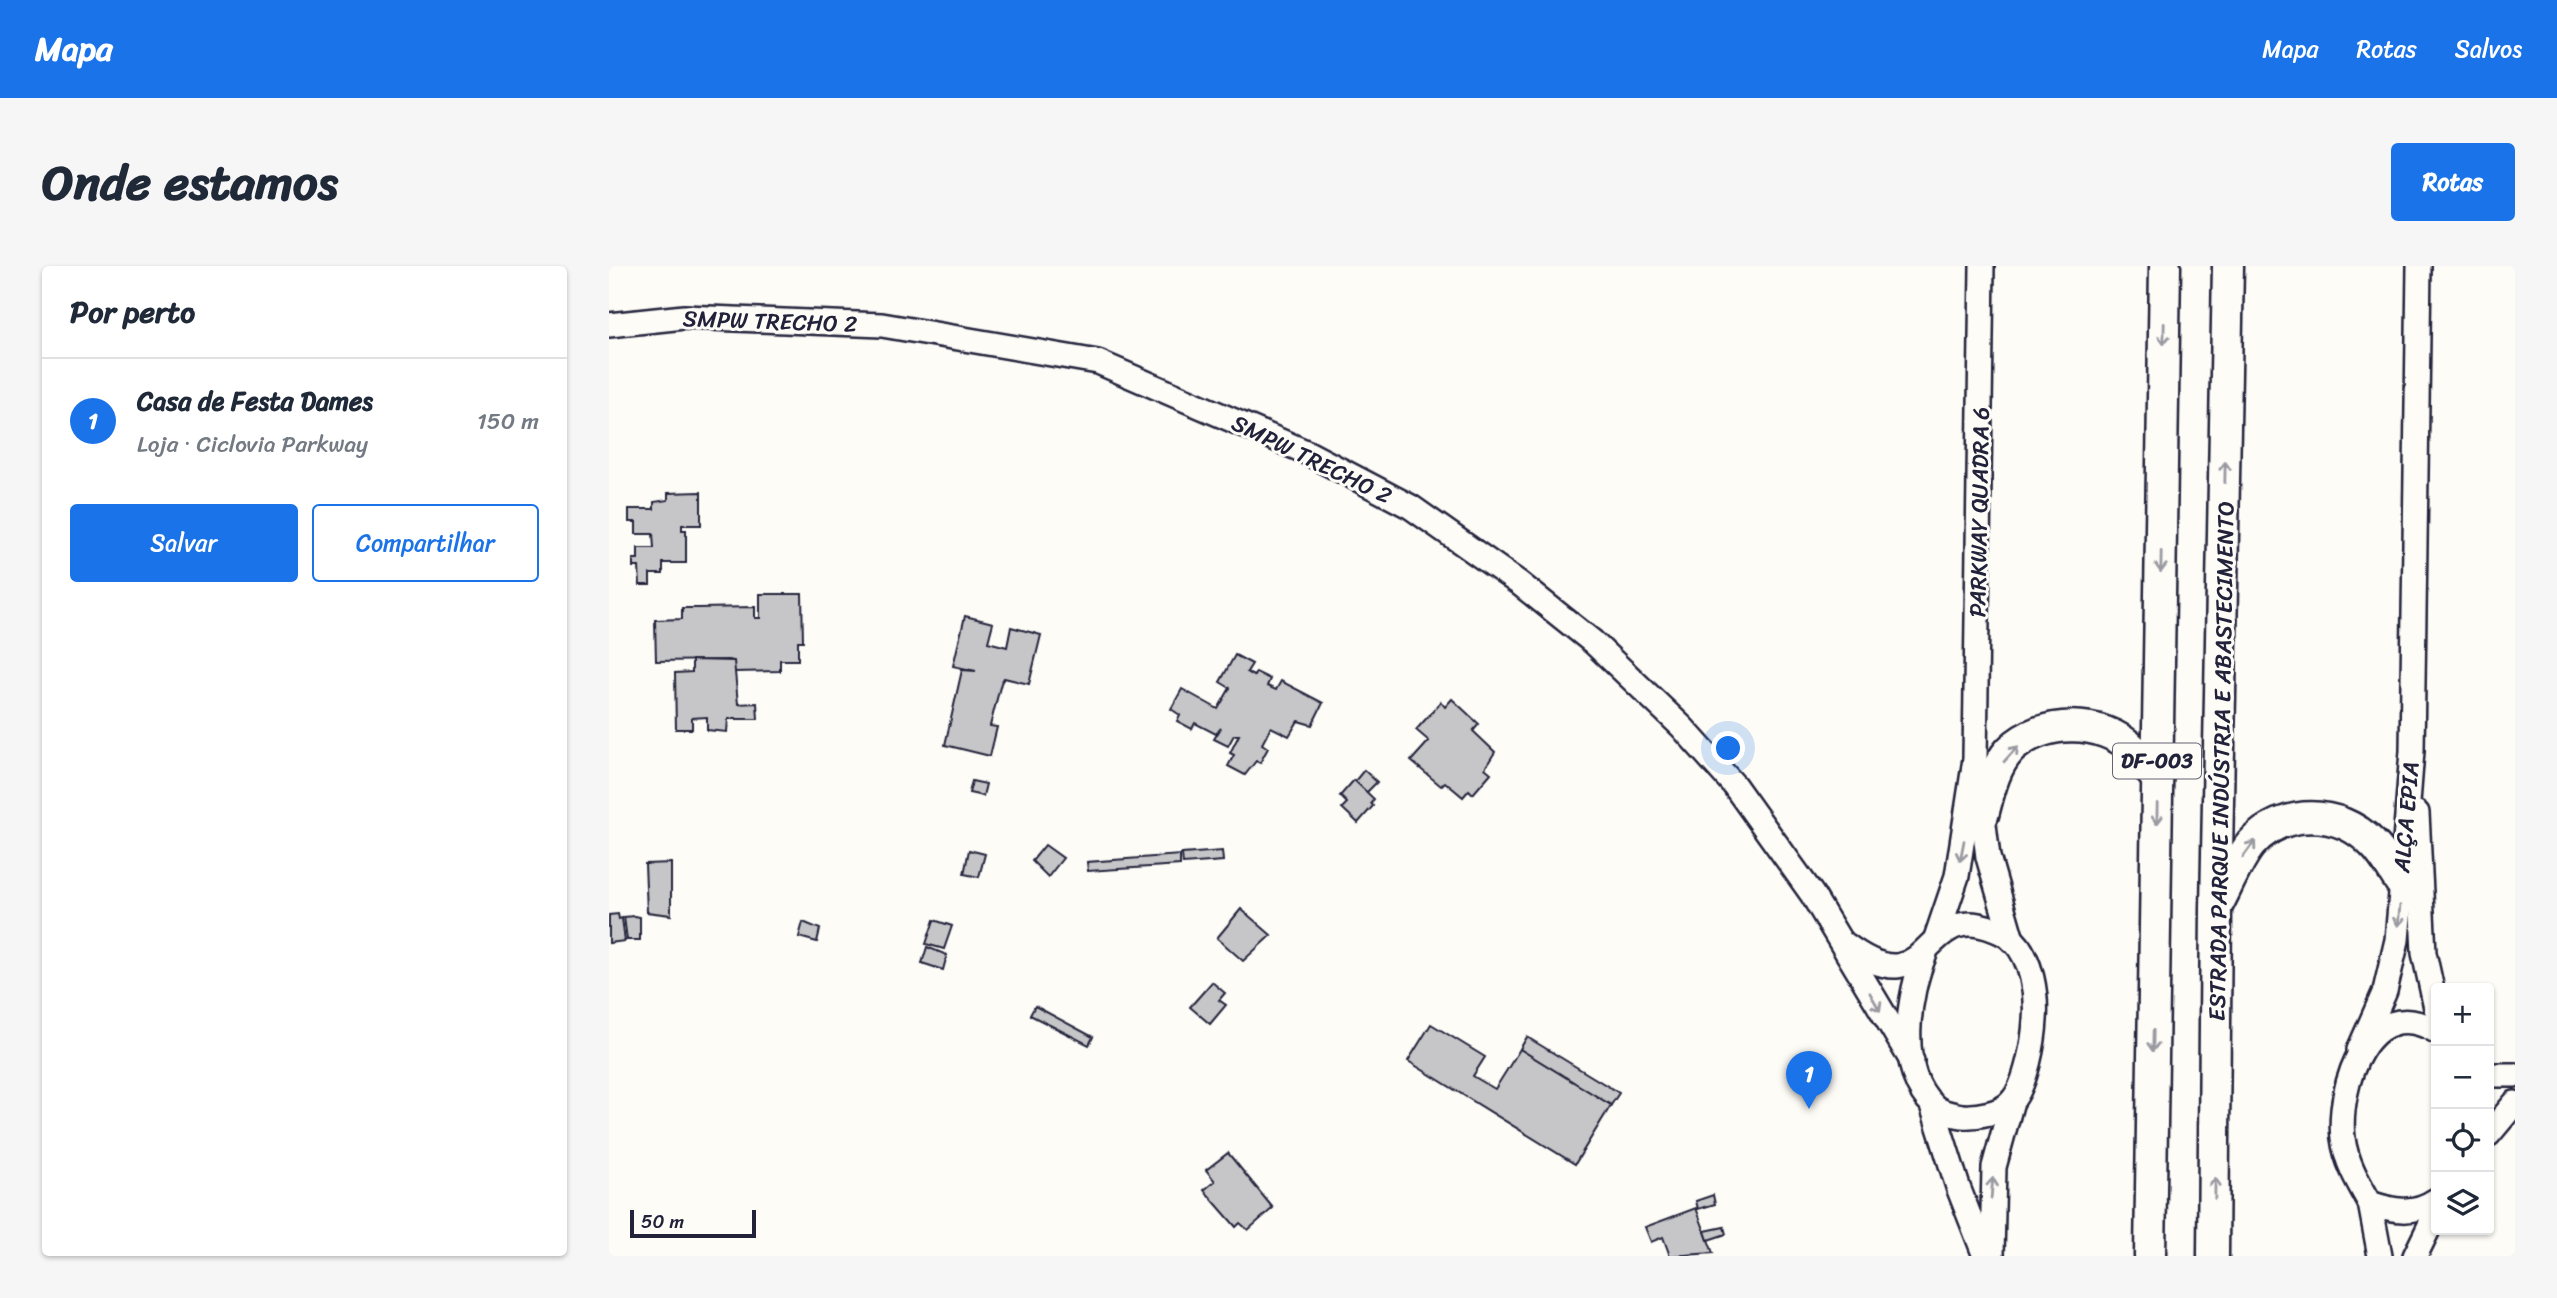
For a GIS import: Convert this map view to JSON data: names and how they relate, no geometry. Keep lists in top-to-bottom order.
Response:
{
  "streets": {
    "highway": ["DF-003", "ESTRADA PARQUE INDÚSTRIA E ABASTECIMENTO"],
    "street": ["SMPW TRECHO 2", "PARKWAY QUADRA 6", "ALÇA EPIA"]
  },
  "crossings": [
    ["SMPW TRECHO 2", "PARKWAY QUADRA 6"]
  ],
  "scale_bar": "50 m",
  "page": {
    "header": "Mapa",
    "nav": ["Mapa", "Rotas", "Salvos"],
    "title": "Onde estamos",
    "buttons": [
      "Rotas",
      ["Salvar", "Compartilhar"]
    ],
    "heading": "Por perto",
    "list": [
      {
        "mark": "1",
        "name": "Casa de Festa Dames",
        "note": "Loja · Ciclovia Parkway",
        "value": "150 m"
      }
    ],
    "map_buttons": ["+", "−"],
    "pins": "1",
    "scale": "50 m"
  }
}
